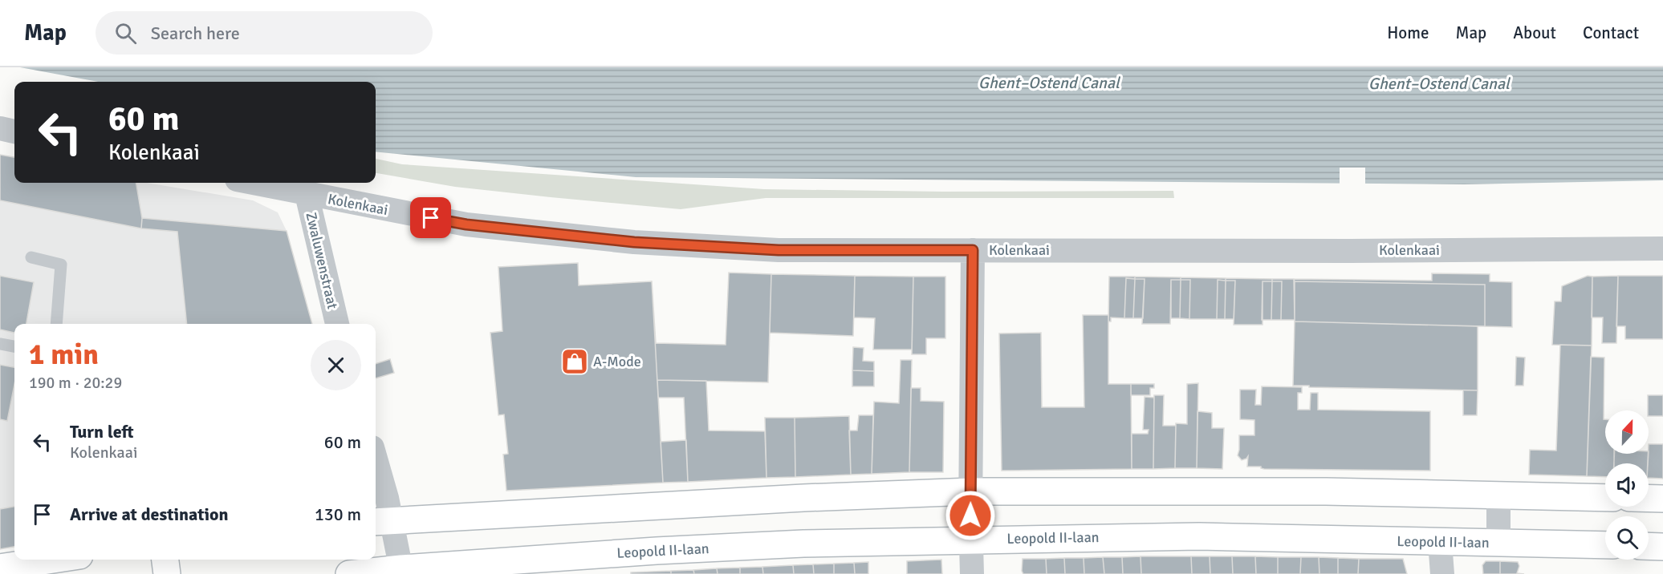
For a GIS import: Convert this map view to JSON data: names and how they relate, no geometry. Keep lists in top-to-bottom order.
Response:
{
  "streets": {
    "street": ["Kolenkaai", "Zwaluwenstraat", "Leopold II-laan"]
  },
  "crossings": [
    ["Kolenkaai", "Zwaluwenstraat"]
  ],
  "water": ["Ghent–Ostend Canal"],
  "places": {
    "shop": ["A-Mode"]
  },
  "north": "top",
  "page": {
    "header": "Map",
    "search": "Search here",
    "nav": [
      "Home",
      "Map",
      "About",
      "Contact"
    ],
    "turn": ["60 m", "Kolenkaai"],
    "heading": ["1 min", "190 m · 20:29"],
    "list": [
      {
        "name": "Turn left",
        "note": "Kolenkaai",
        "value": "60 m"
      },
      {
        "name": "Arrive at destination",
        "value": "130 m"
      }
    ]
  }
}
